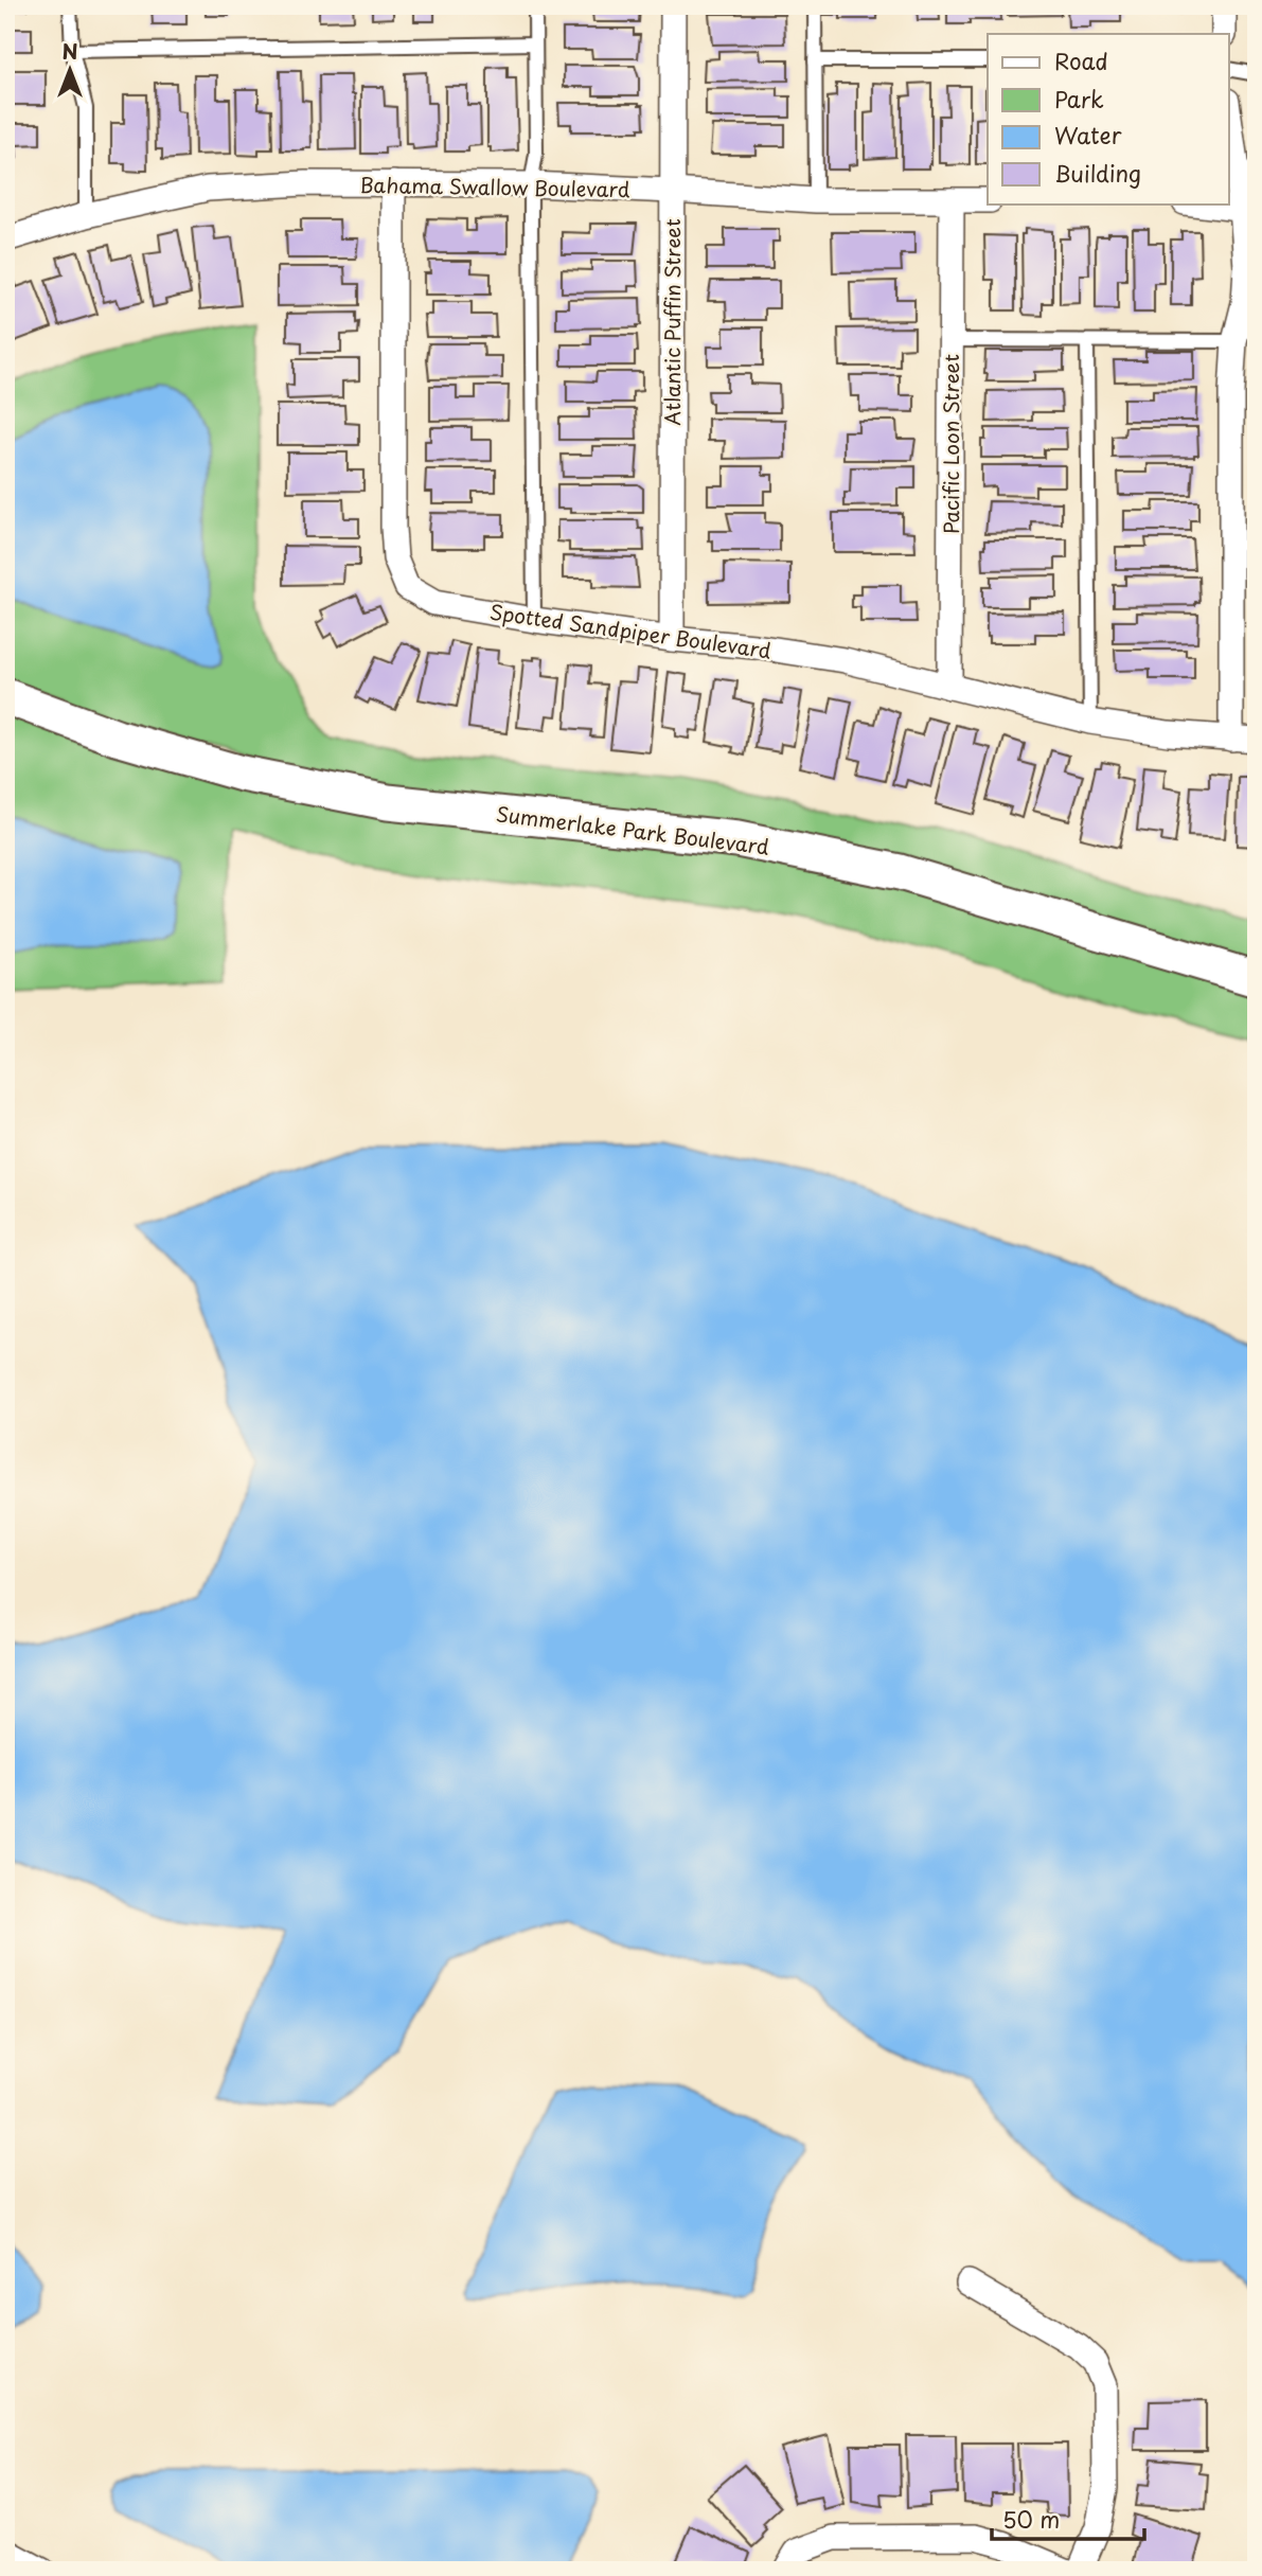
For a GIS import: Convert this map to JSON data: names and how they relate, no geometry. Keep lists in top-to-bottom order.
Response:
{
  "streets": {
    "main road": ["Summerlake Park Boulevard"],
    "street": [
      "Bahama Swallow Boulevard",
      "Atlantic Puffin Street",
      "Pacific Loon Street",
      "Spotted Sandpiper Boulevard"
    ]
  },
  "crossings": [
    ["Bahama Swallow Boulevard", "Atlantic Puffin Street"],
    ["Bahama Swallow Boulevard", "Pacific Loon Street"],
    ["Bahama Swallow Boulevard", "Spotted Sandpiper Boulevard"],
    ["Atlantic Puffin Street", "Spotted Sandpiper Boulevard"],
    ["Pacific Loon Street", "Spotted Sandpiper Boulevard"]
  ],
  "legend": [
    "Road",
    "Park",
    "Water",
    "Building"
  ],
  "scale_bar": "50 m",
  "north": "top"
}
